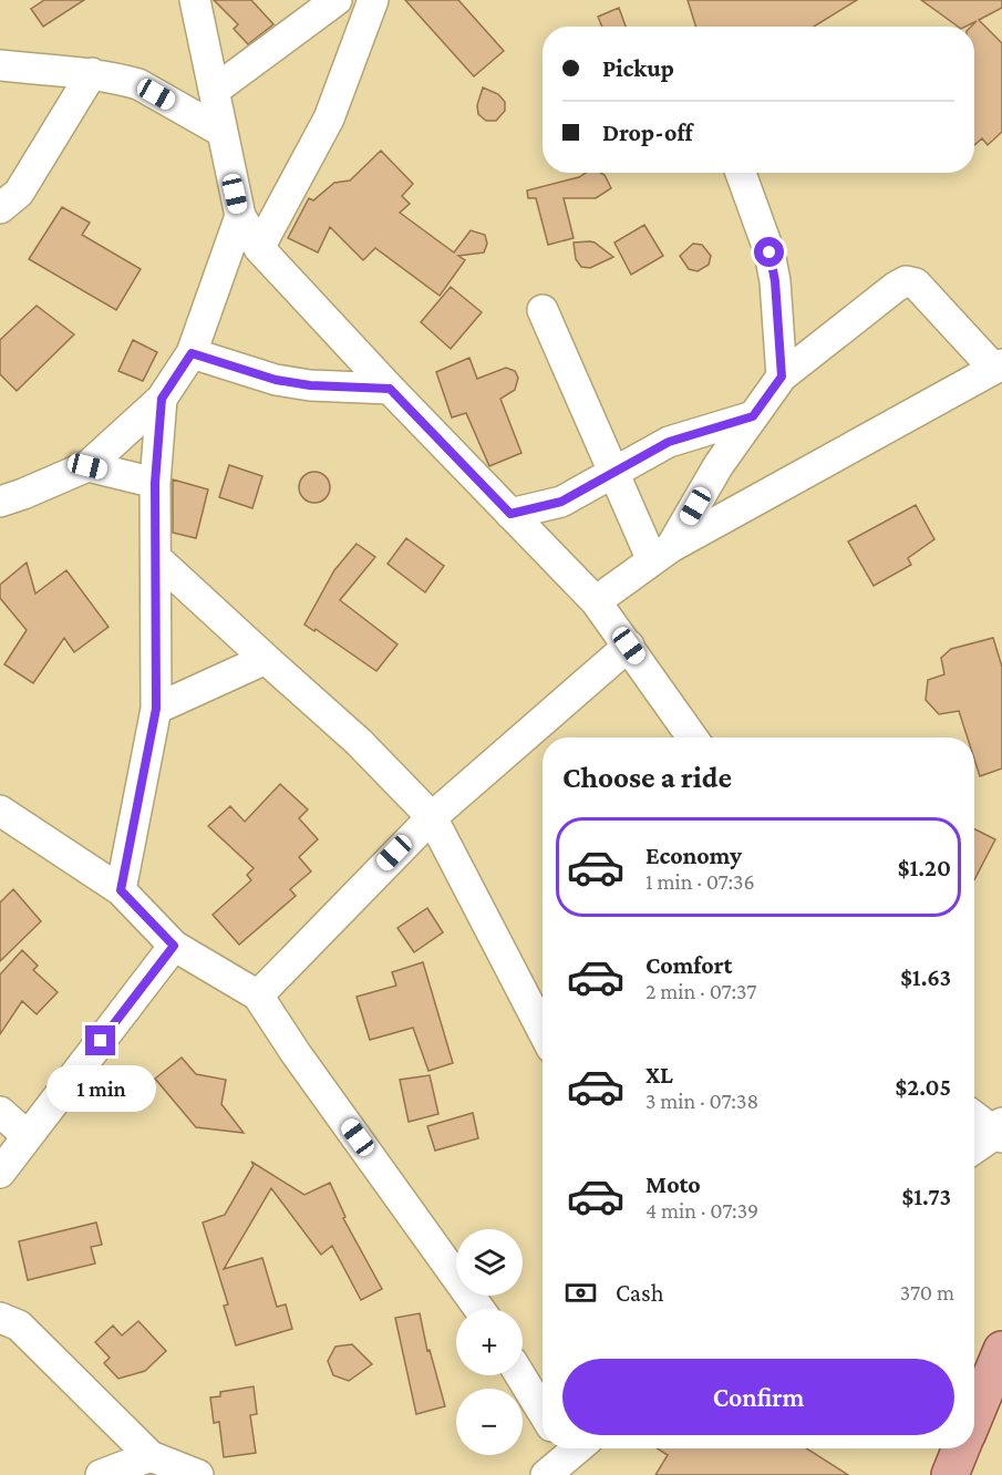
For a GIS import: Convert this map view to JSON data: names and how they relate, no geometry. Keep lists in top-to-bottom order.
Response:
{
  "page": {
    "banner": ["Pickup", "Drop-off"],
    "heading": "Choose a ride",
    "list": [
      {
        "name": "Economy",
        "note": "1 min · 07:36",
        "value": "$1.20"
      },
      {
        "name": "Comfort",
        "note": "2 min · 07:37",
        "value": "$1.63"
      },
      {
        "name": "XL",
        "note": "3 min · 07:38",
        "value": "$2.05"
      },
      {
        "name": "Moto",
        "note": "4 min · 07:39",
        "value": "$1.73"
      }
    ],
    "bubble": "1 min",
    "map_buttons": ["+", "−"],
    "pay": ["Cash", "370 m"],
    "buttons": "Confirm"
  }
}
